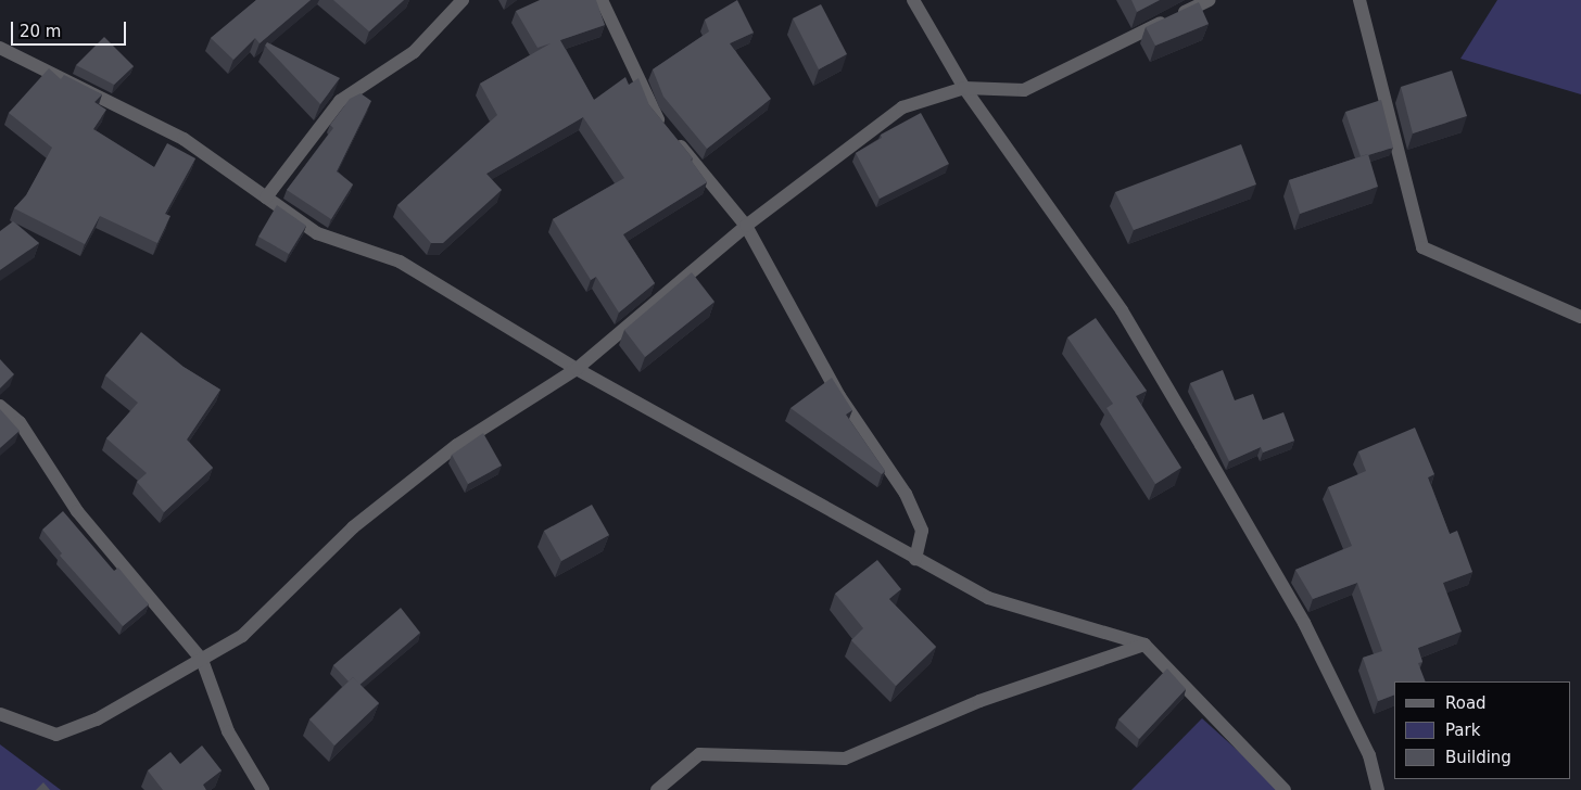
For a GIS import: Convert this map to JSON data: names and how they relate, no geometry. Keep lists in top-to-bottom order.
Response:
{
  "legend": ["Road", "Park", "Building"],
  "scale_bar": "20 m"
}
